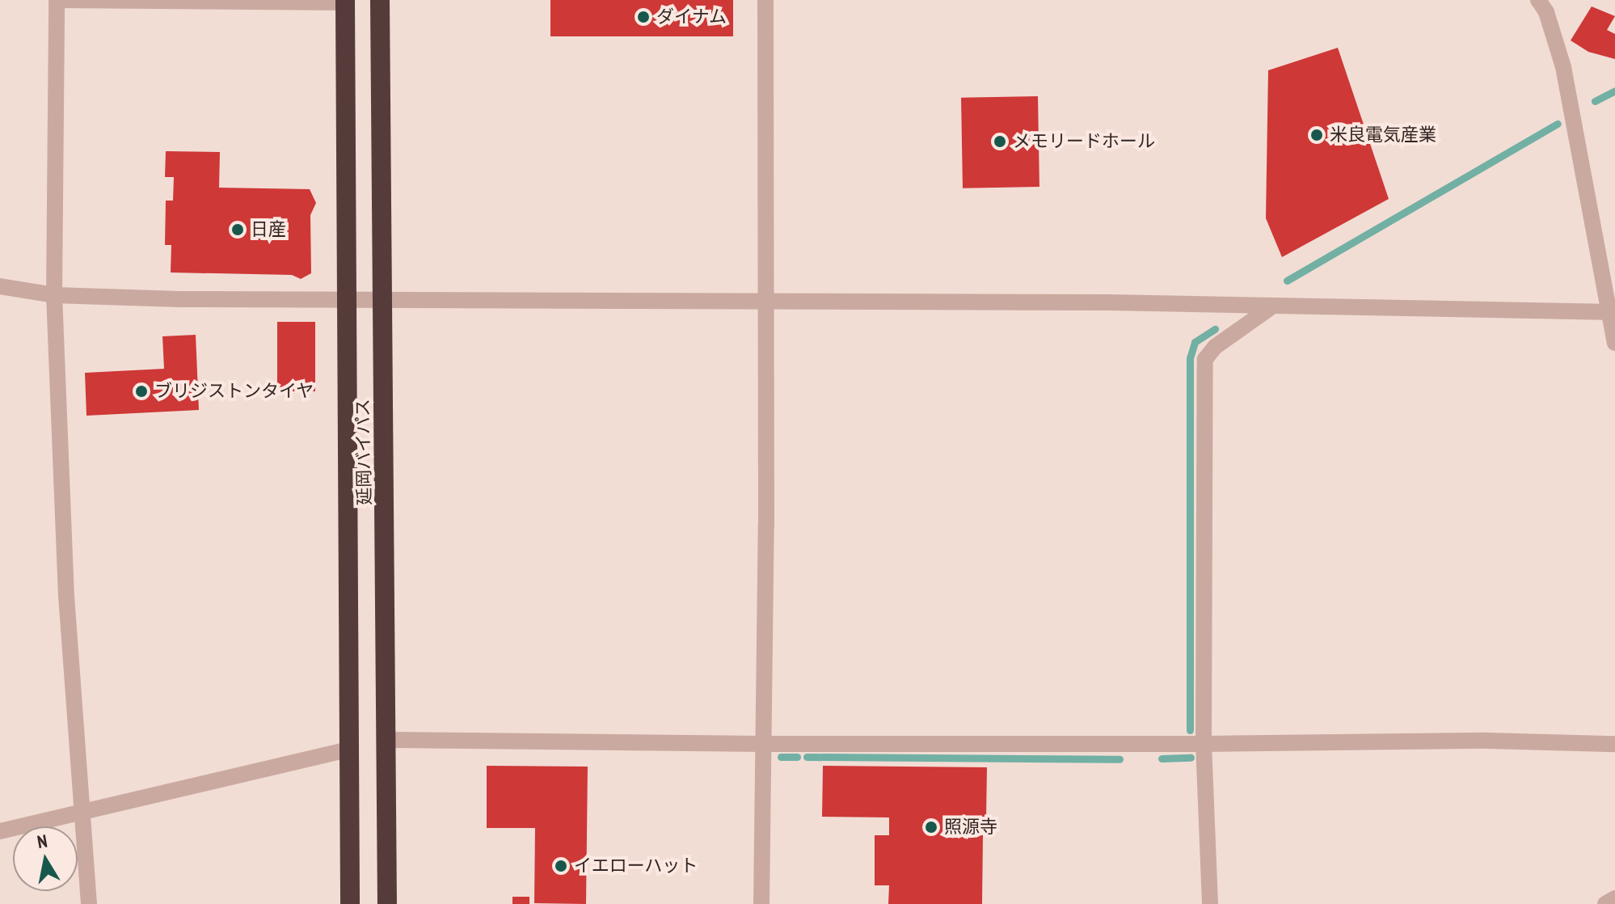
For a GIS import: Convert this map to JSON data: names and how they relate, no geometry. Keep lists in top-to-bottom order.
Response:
{
  "streets": {
    "highway": ["延岡バイパス"]
  },
  "places": [
    "ダイナム",
    "米良電気産業",
    "メモリードホール",
    "日産",
    "ブリジストンタイヤ",
    "照源寺",
    "イエローハット"
  ],
  "north": "top"
}
